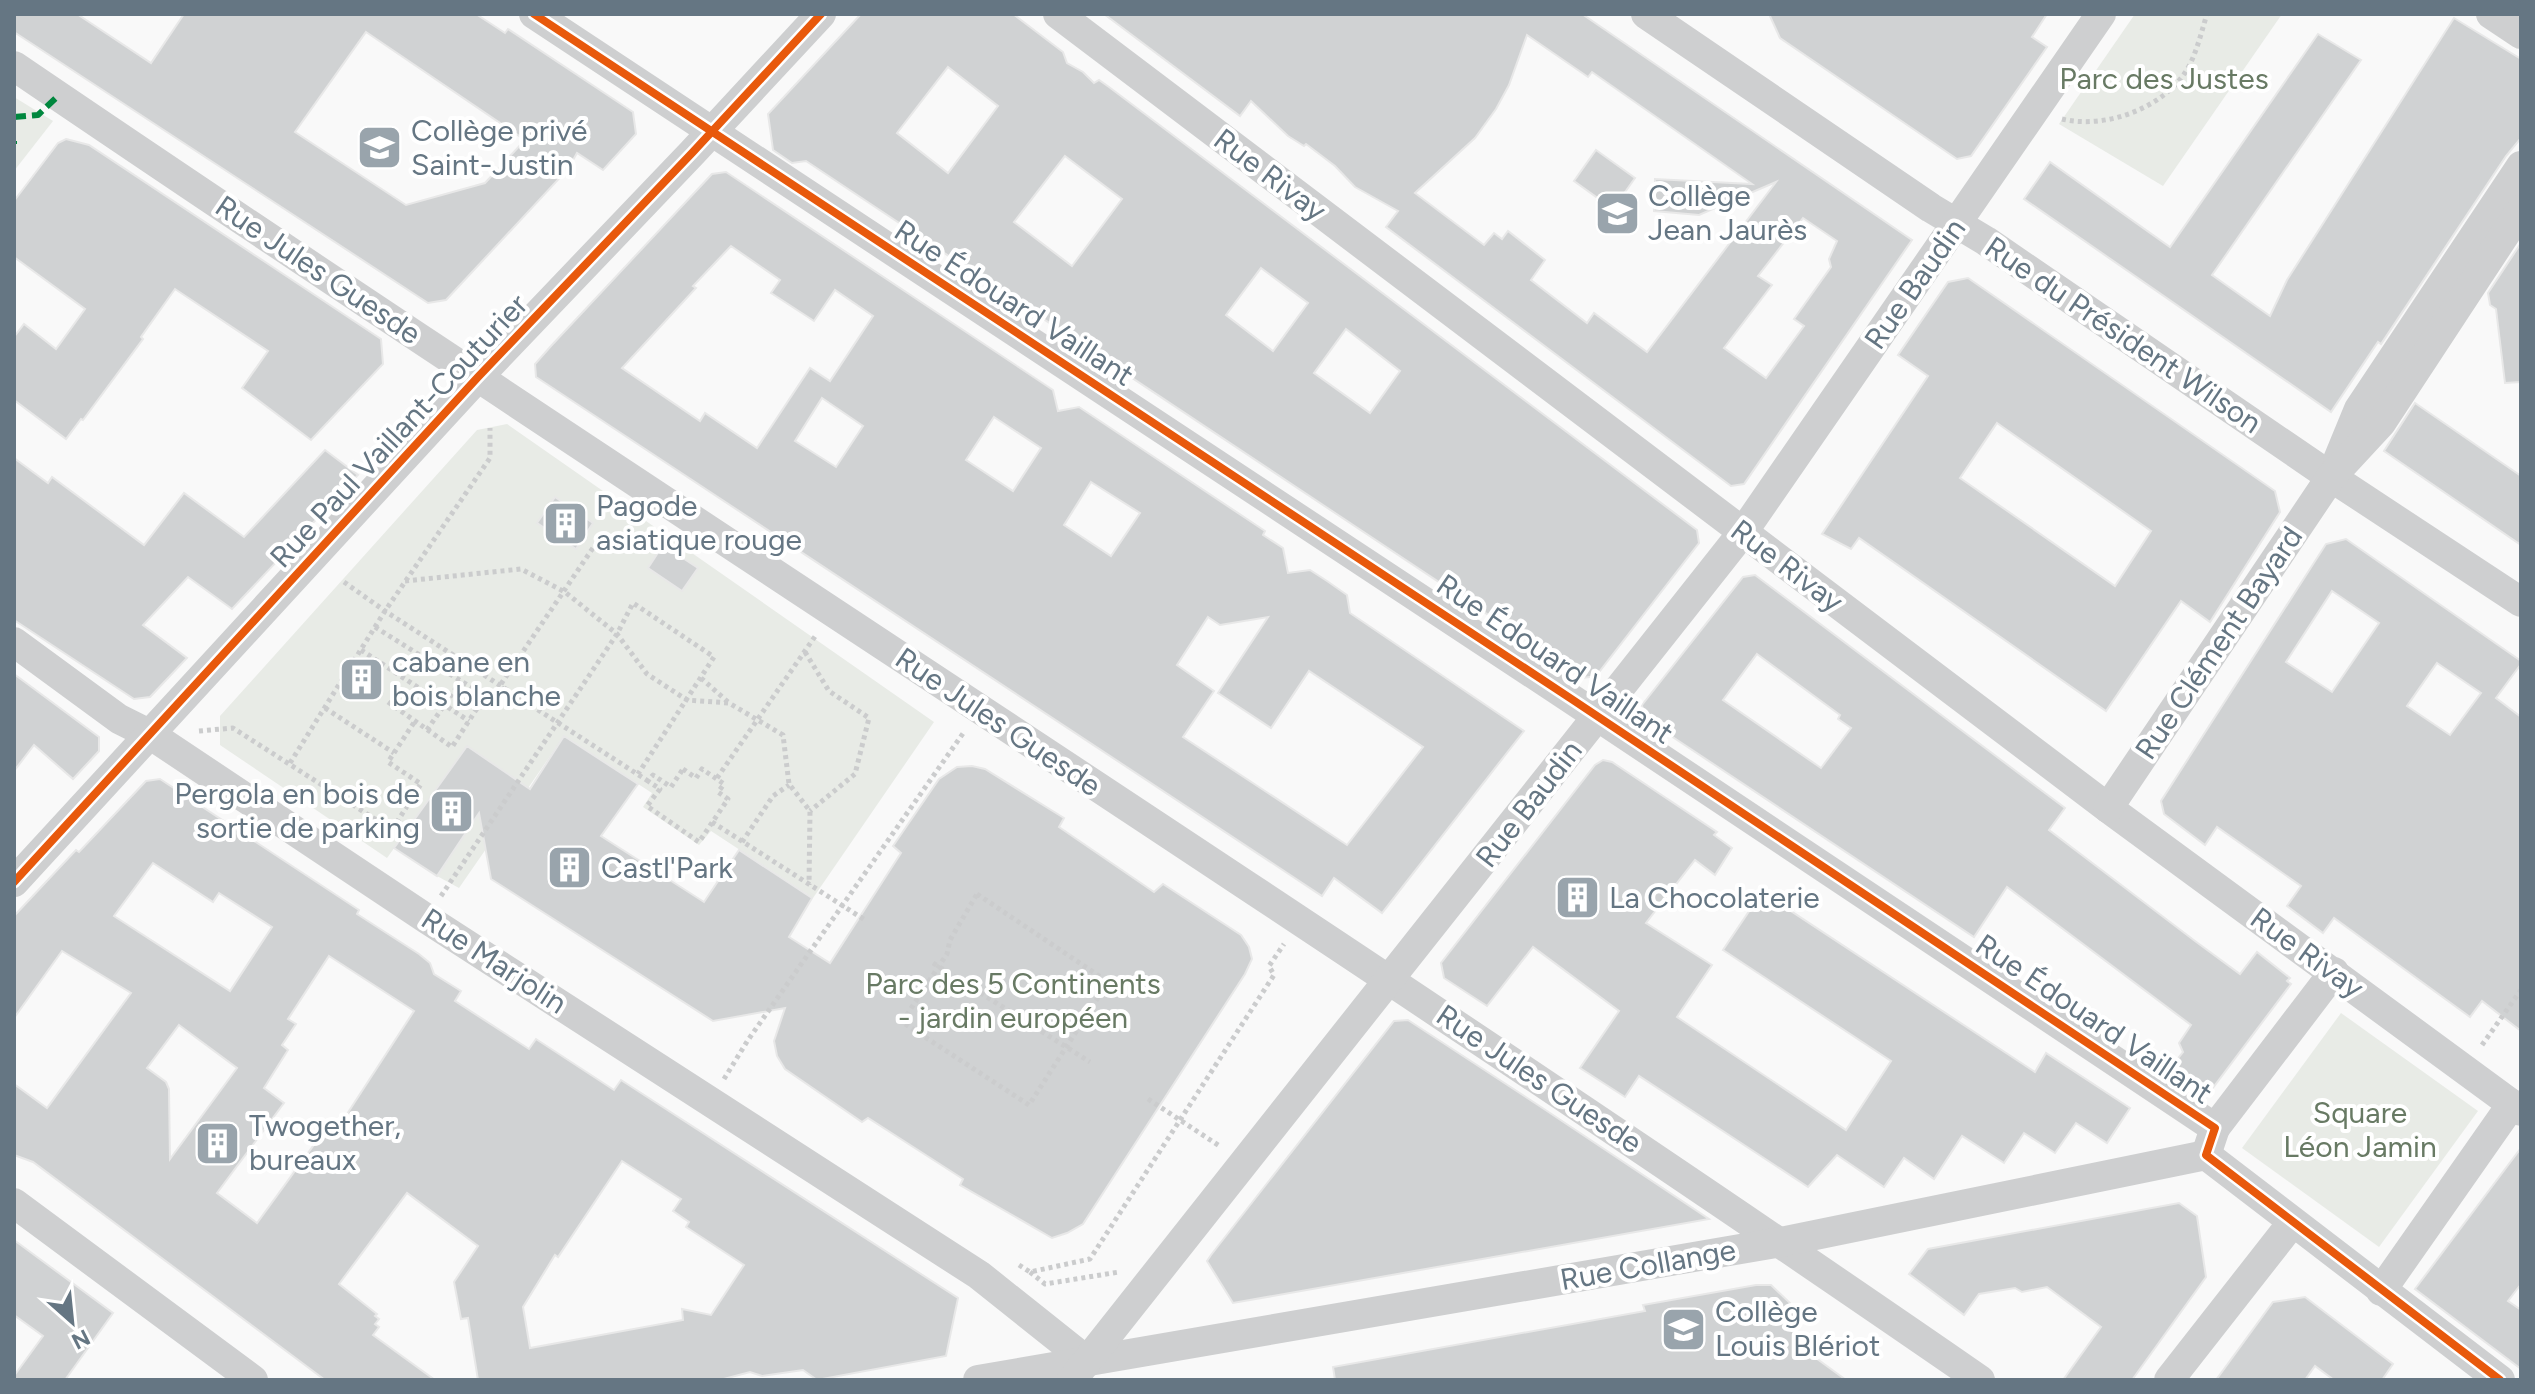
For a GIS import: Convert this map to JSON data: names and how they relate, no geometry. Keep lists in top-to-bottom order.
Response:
{
  "streets": {
    "street": [
      "Rue Rivay",
      "Rue Jules Guesde",
      "Rue Baudin",
      "Rue Édouard Vaillant",
      "Rue du Président Wilson",
      "Rue Paul Vaillant-Couturier",
      "Rue Clément Bayard",
      "Rue Marjolin",
      "Rue Collange"
    ]
  },
  "crossings": [
    ["Rue Rivay", "Rue Baudin"],
    ["Rue Rivay", "Rue Clément Bayard"],
    ["Rue Jules Guesde", "Rue Baudin"],
    ["Rue Jules Guesde", "Rue Paul Vaillant-Couturier"],
    ["Rue Jules Guesde", "Rue Collange"],
    ["Rue Baudin", "Rue Édouard Vaillant"],
    ["Rue Baudin", "Rue du Président Wilson"],
    ["Rue Baudin", "Rue Marjolin"],
    ["Rue Baudin", "Rue Collange"],
    ["Rue Édouard Vaillant", "Rue Paul Vaillant-Couturier"],
    ["Rue Édouard Vaillant", "Rue Collange"],
    ["Rue du Président Wilson", "Rue Clément Bayard"],
    ["Rue Paul Vaillant-Couturier", "Rue Marjolin"],
    ["Rue Marjolin", "Rue Collange"]
  ],
  "parks": ["Parc des Justes", "Parc des 5 Continents - jardin européen", "Square Léon Jamin"],
  "places": {
    "school or university": ["Collège privé Saint-Justin", "Collège Jean Jaurès", "Collège Louis Blériot"],
    "building": [
      "Pagode asiatique rouge",
      "cabane en bois blanche",
      "Pergola en bois de sortie de parking",
      "Castl'Park",
      "La Chocolaterie",
      "Twogether, bureaux"
    ]
  },
  "north": "bottom right"
}
